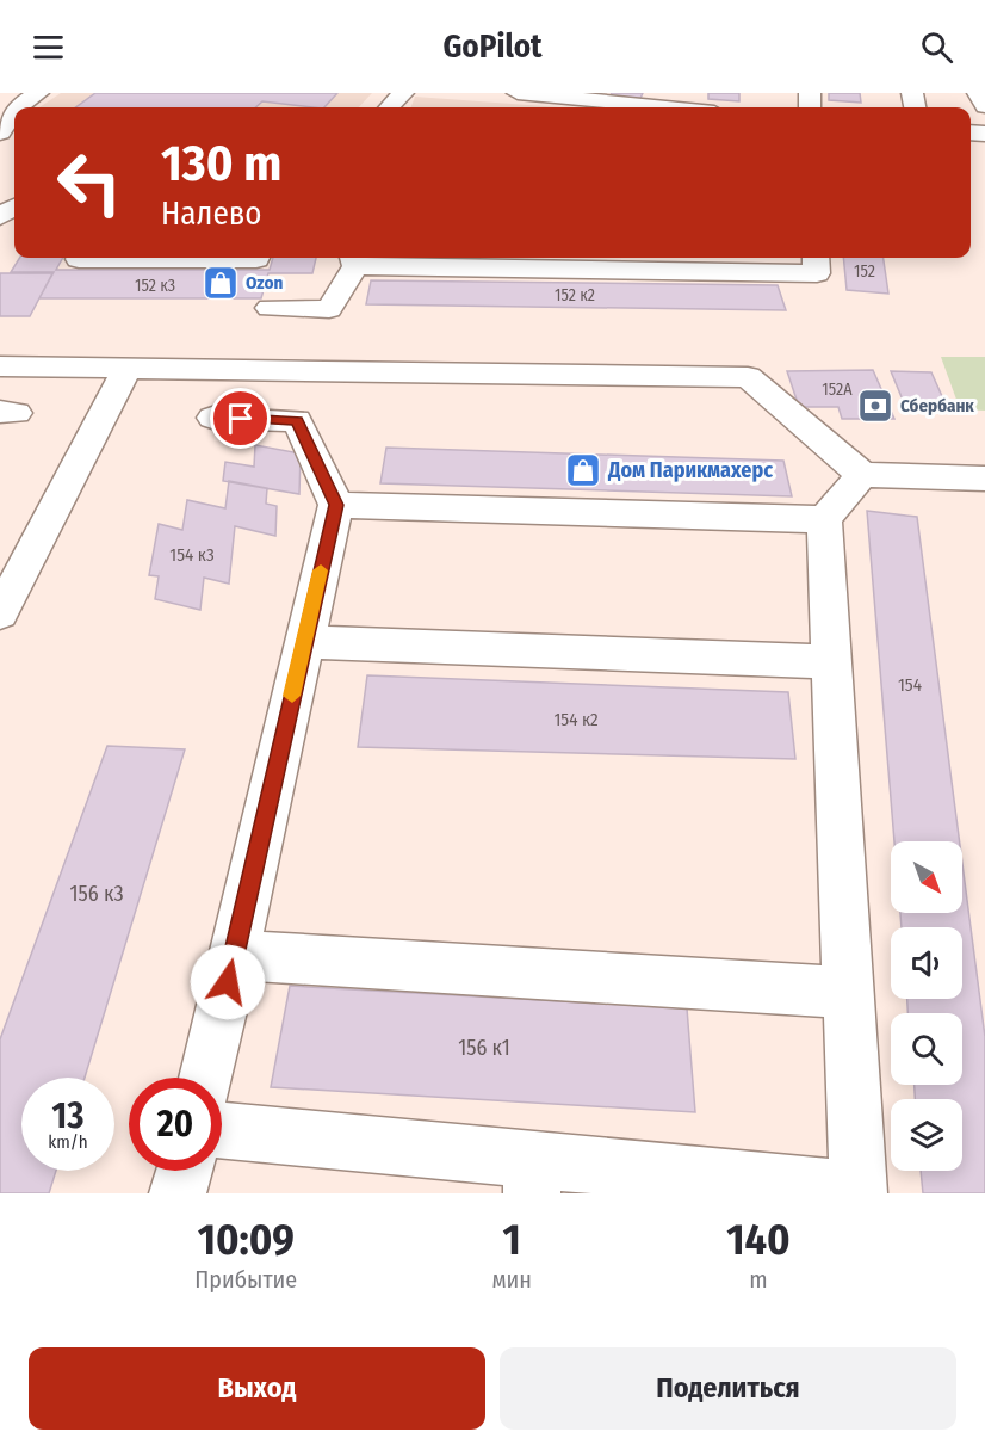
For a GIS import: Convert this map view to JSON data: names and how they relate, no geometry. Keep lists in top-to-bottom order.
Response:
{
  "places": {
    "shop": ["Ozon", "Дом Парикмахерс"],
    "bank": ["Сбербанк"]
  },
  "house_numbers": [
    "152",
    "152 к3",
    "152 к2",
    "152А",
    "154 к3",
    "154",
    "154 к2",
    "156 к3",
    "156 к1"
  ],
  "north": "bottom right",
  "page": {
    "header": "GoPilot",
    "turn": ["130 m", "Налево"],
    "speed": "13 km/h",
    "limit": "20",
    "eta": [
      "10:09",
      "Прибытие",
      "1",
      "мин",
      "140",
      "m"
    ],
    "buttons": ["Выход", "Поделиться"]
  }
}
